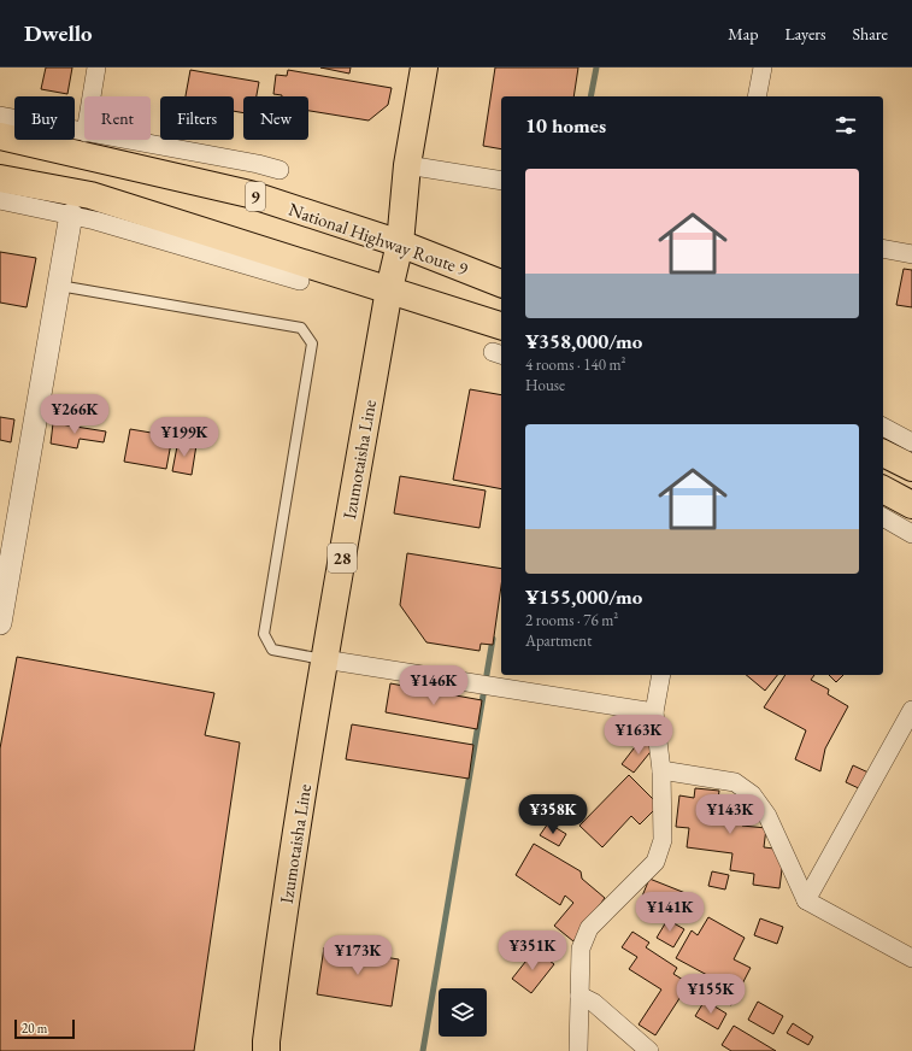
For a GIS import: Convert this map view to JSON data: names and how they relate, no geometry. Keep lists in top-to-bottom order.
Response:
{
  "streets": {
    "main road": [
      "9",
      "National Highway Route 9",
      "Izumotaisha Line",
      "28"
    ]
  },
  "crossings": [
    ["National Highway Route 9", "Izumotaisha Line"]
  ],
  "scale_bar": "20 m",
  "page": {
    "header": "Dwello",
    "nav": ["Map", "Layers", "Share"],
    "chip": [
      "Buy",
      "Rent",
      "Filters",
      "New"
    ],
    "heading": "10 homes",
    "list": [
      {
        "name": "¥358,000/mo",
        "note": "4 rooms · 140 m² · House"
      },
      {
        "name": "¥155,000/mo",
        "note": "2 rooms · 76 m² · Apartment"
      }
    ],
    "price": [
      "¥266K",
      "¥199K",
      "¥146K",
      "¥163K",
      "¥358K",
      "¥143K",
      "¥141K",
      "¥351K",
      "¥173K",
      "¥155K"
    ],
    "scale": "20 m"
  }
}
